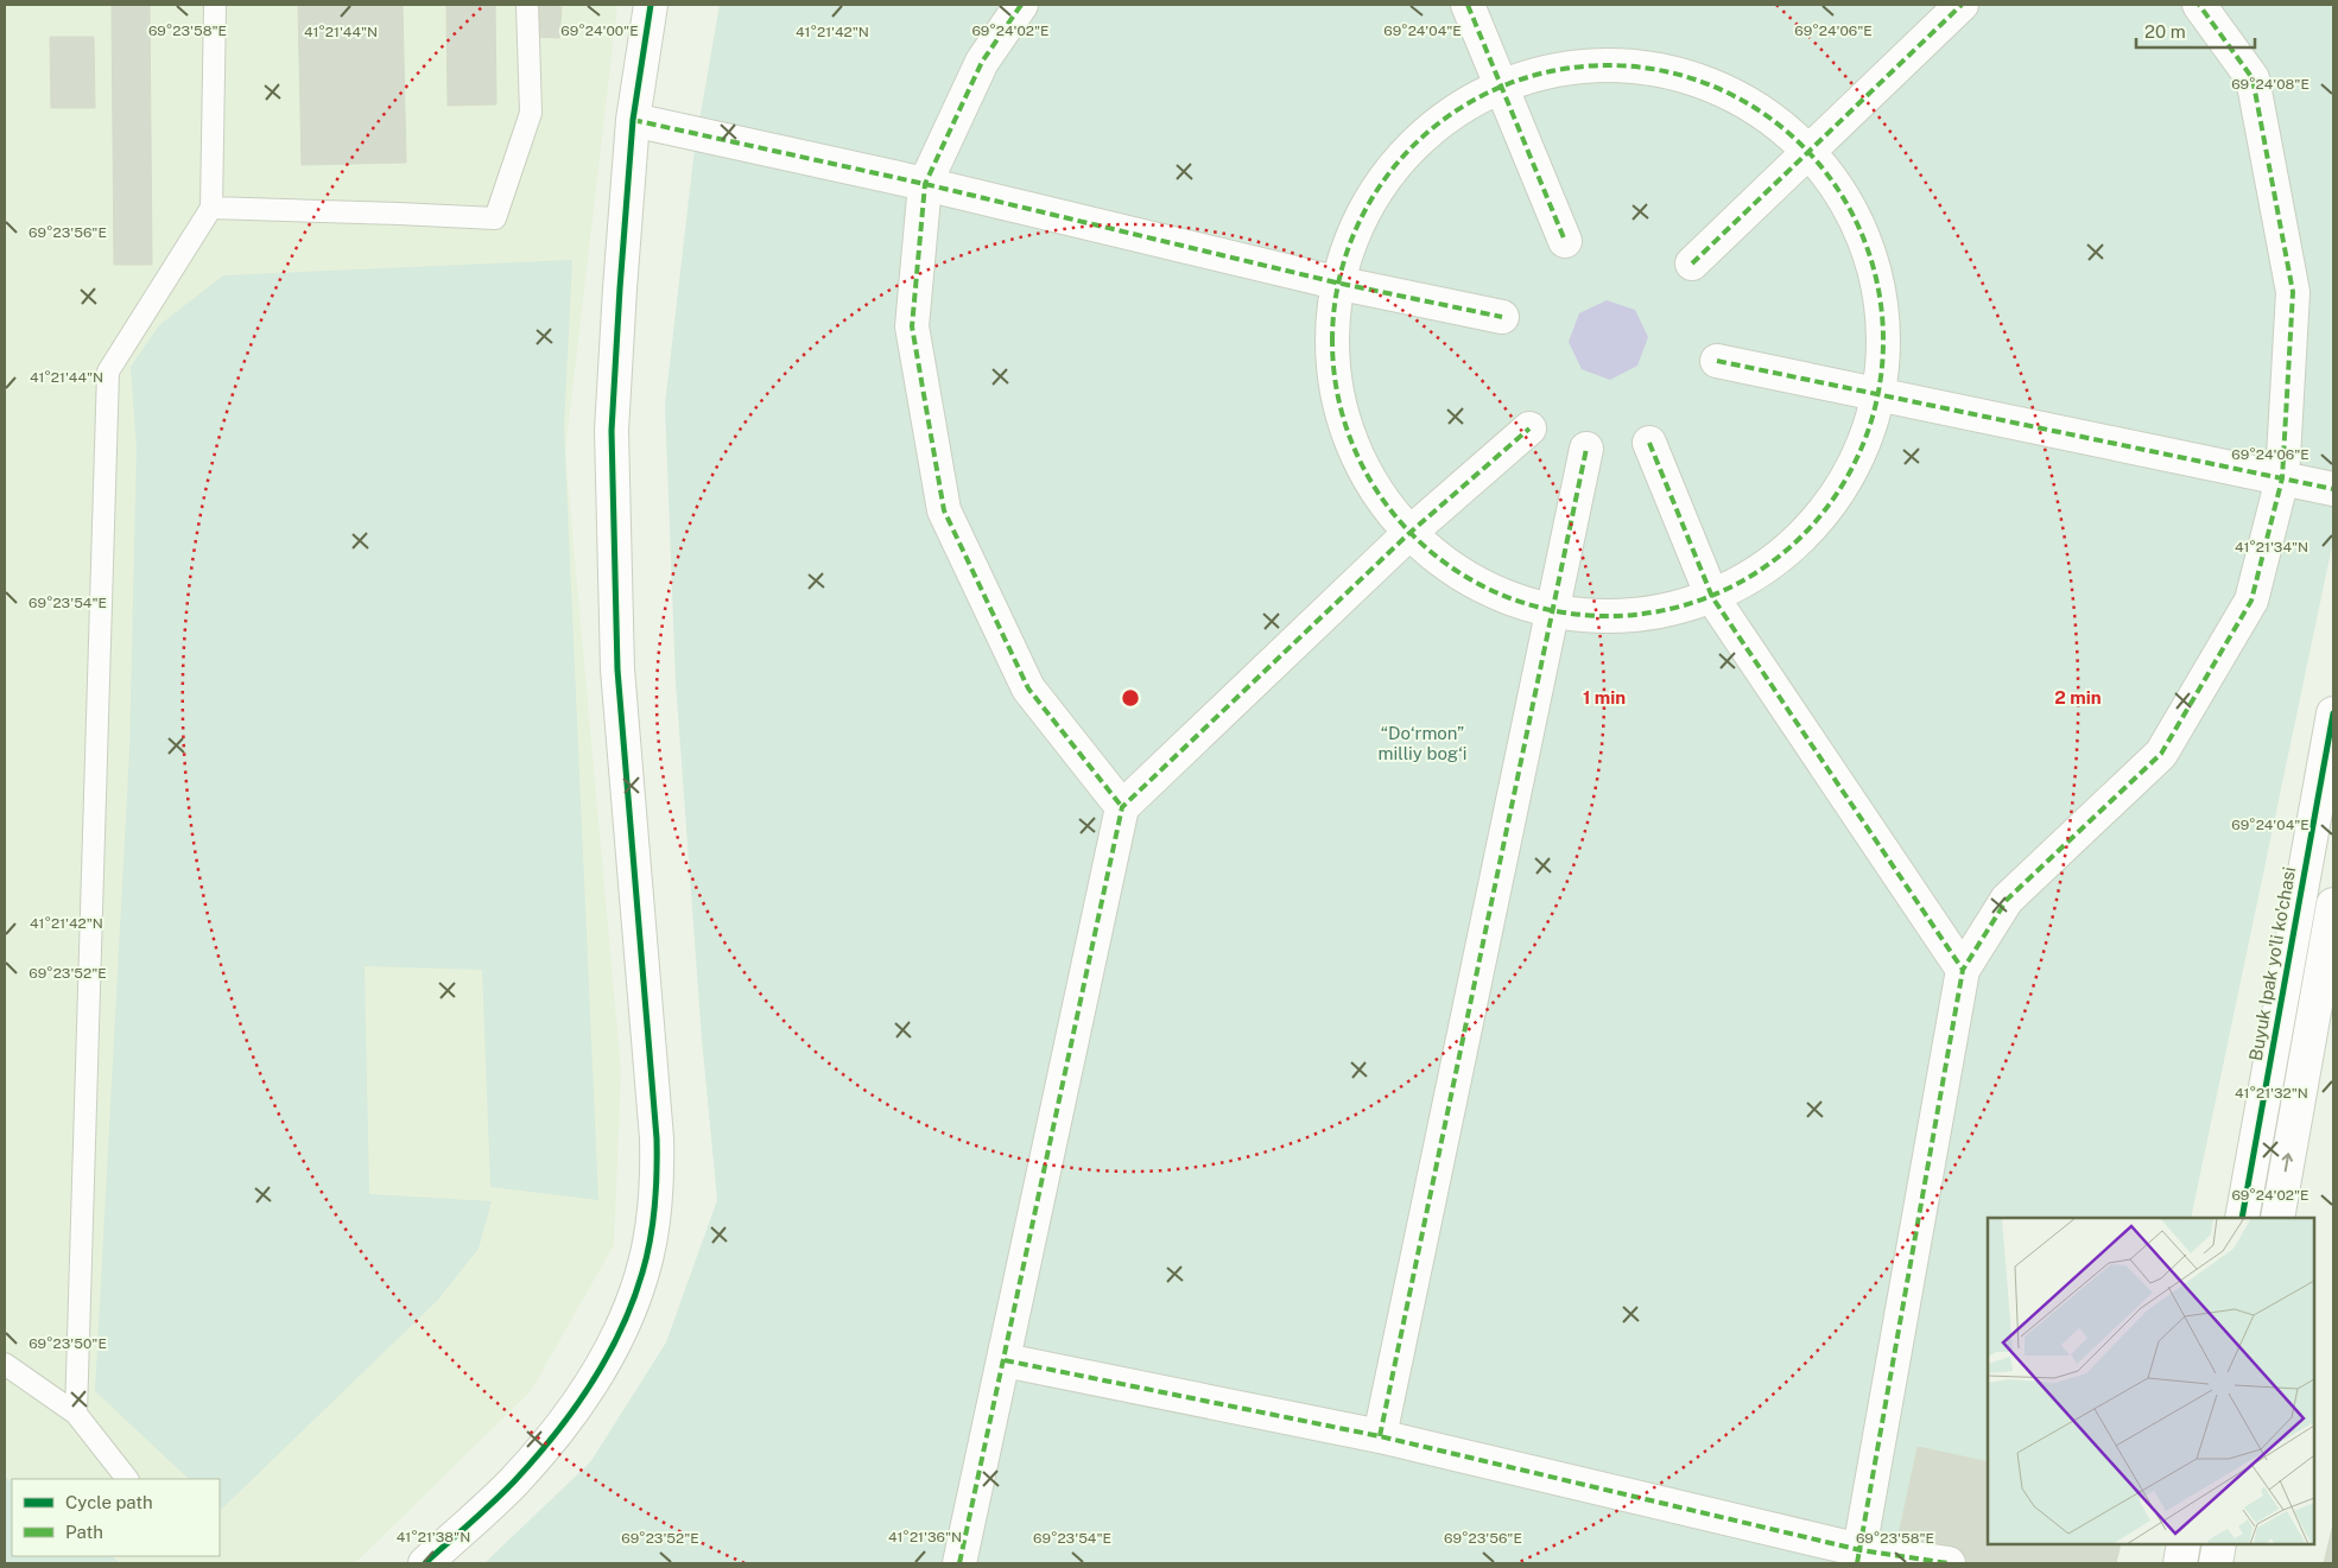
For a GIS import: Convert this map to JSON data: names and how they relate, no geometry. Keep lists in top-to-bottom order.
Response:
{
  "streets": {
    "street": ["Buyuk Ipak yo'li ko'chasi"]
  },
  "parks": ["“Do‘rmon” milliy bog‘i"],
  "legend": ["Cycle path", "Path"],
  "scale_bar": "20 m",
  "coordinates": [
    "69°23'58\"E",
    "69°24'00\"E",
    "69°24'02\"E",
    "69°24'04\"E",
    "69°24'06\"E",
    "41°21'44\"N",
    "41°21'42\"N",
    "69°24'08\"E",
    "69°23'56\"E",
    "41°21'34\"N",
    "69°23'54\"E",
    "69°23'52\"E",
    "41°21'32\"N",
    "69°23'50\"E",
    "41°21'38\"N",
    "41°21'36\"N"
  ],
  "rings": ["1 min", "2 min"]
}
